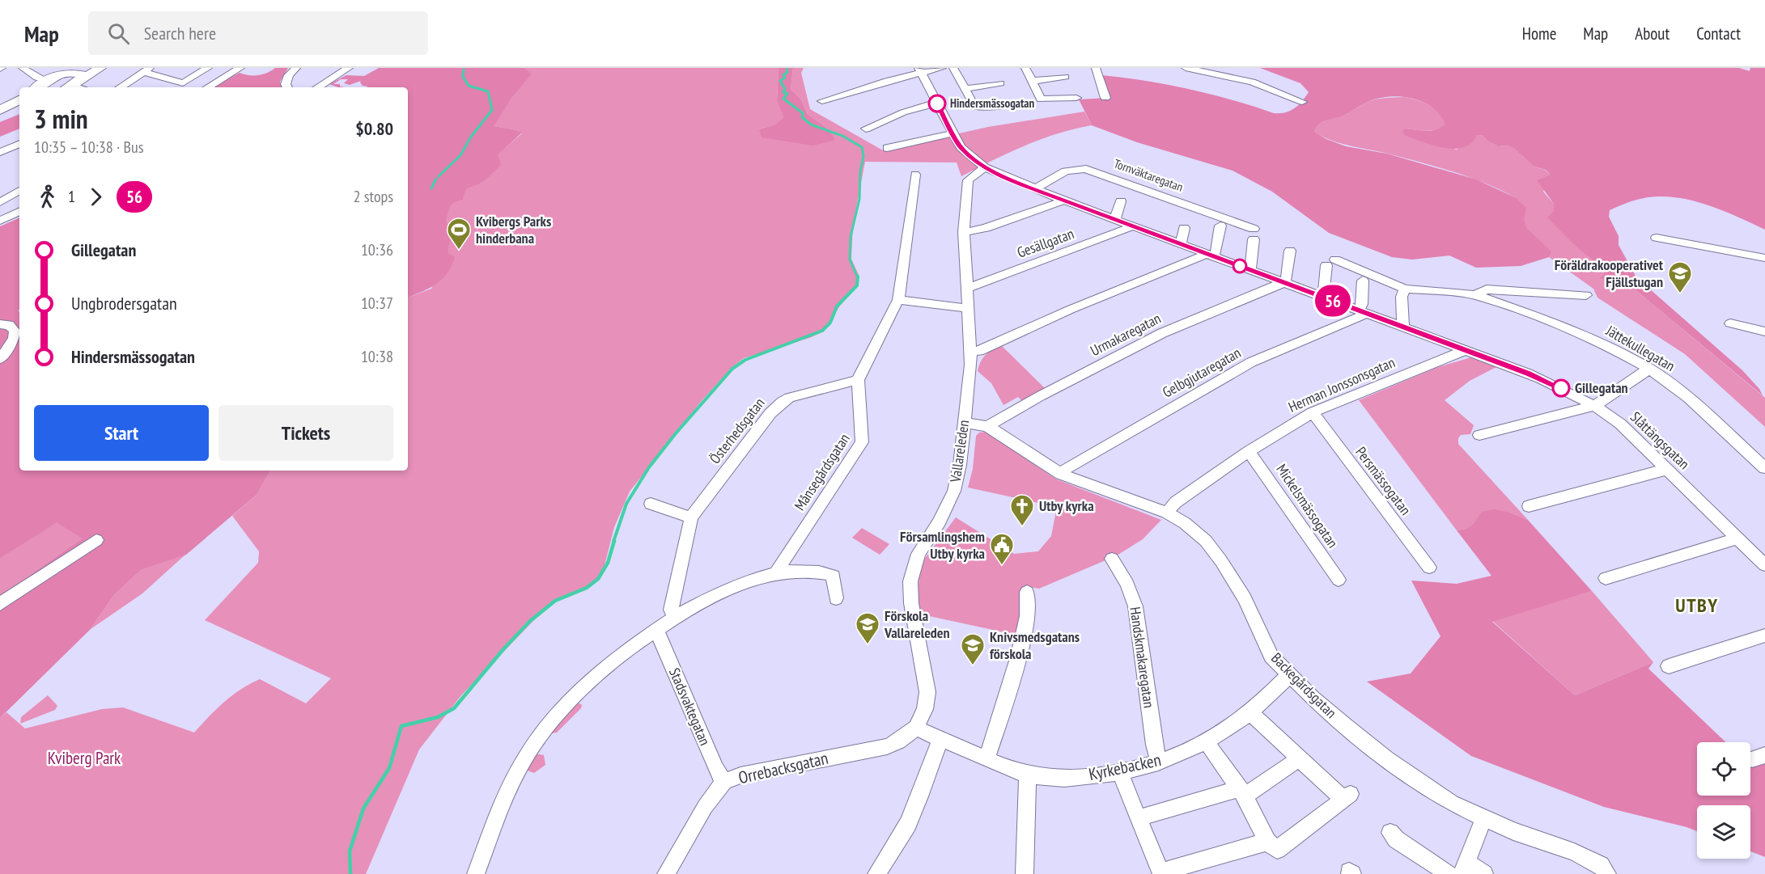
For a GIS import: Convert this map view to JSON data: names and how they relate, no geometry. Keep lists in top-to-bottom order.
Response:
{
  "streets": {
    "street": [
      "Tornväktaregatan",
      "Gesällgatan",
      "Urmakaregatan",
      "Jättekullegatan",
      "Gelbgjutaregatan",
      "Herman Jonssonsgatan",
      "Österhedsgatan",
      "Slåttängsgatan",
      "Vallareleden",
      "Månsegårdsgatan",
      "Persmässogatan",
      "Mickelsmässogatan",
      "Handskmakaregatan",
      "Backegårdsgatan",
      "Stadsvaktegatan",
      "Kyrkebacken",
      "Orrebacksgatan"
    ]
  },
  "crossings": [
    ["Tornväktaregatan", "Slåttängsgatan"],
    ["Gesällgatan", "Slåttängsgatan"],
    ["Gesällgatan", "Vallareleden"],
    ["Urmakaregatan", "Slåttängsgatan"],
    ["Urmakaregatan", "Backegårdsgatan"],
    ["Jättekullegatan", "Slåttängsgatan"],
    ["Gelbgjutaregatan", "Slåttängsgatan"],
    ["Gelbgjutaregatan", "Backegårdsgatan"],
    ["Herman Jonssonsgatan", "Slåttängsgatan"],
    ["Herman Jonssonsgatan", "Persmässogatan"],
    ["Herman Jonssonsgatan", "Mickelsmässogatan"],
    ["Herman Jonssonsgatan", "Backegårdsgatan"],
    ["Österhedsgatan", "Månsegårdsgatan"],
    ["Slåttängsgatan", "Vallareleden"],
    ["Vallareleden", "Backegårdsgatan"],
    ["Vallareleden", "Orrebacksgatan"],
    ["Handskmakaregatan", "Kyrkebacken"],
    ["Backegårdsgatan", "Kyrkebacken"],
    ["Stadsvaktegatan", "Orrebacksgatan"]
  ],
  "districts": ["UTBY"],
  "parks": ["Kviberg Park"],
  "places": {
    "other": ["Hindersmässogatan", "Gillegatan"],
    "sports": ["Kvibergs Parks hinderbana"],
    "school or university": ["Föräldrakooperativet Fjällstugan", "Förskola Vallareleden", "Knivsmedsgatans förskola"],
    "church": ["Utby kyrka"],
    "public building": ["Församlingshem Utby kyrka"]
  },
  "lines": ["bus line 56"],
  "page": {
    "header": "Map",
    "search": "Search here",
    "nav": [
      "Home",
      "Map",
      "About",
      "Contact"
    ],
    "on_map": "56",
    "heading": ["3 min", "10:35 – 10:38 · Bus", "$0.80"],
    "legs": ["1", "56", "2 stops"],
    "list": [
      {
        "name": "Gillegatan",
        "value": "10:36"
      },
      {
        "name": "Ungbrodersgatan",
        "value": "10:37"
      },
      {
        "name": "Hindersmässogatan",
        "value": "10:38"
      }
    ],
    "buttons": ["Start", "Tickets"]
  }
}
